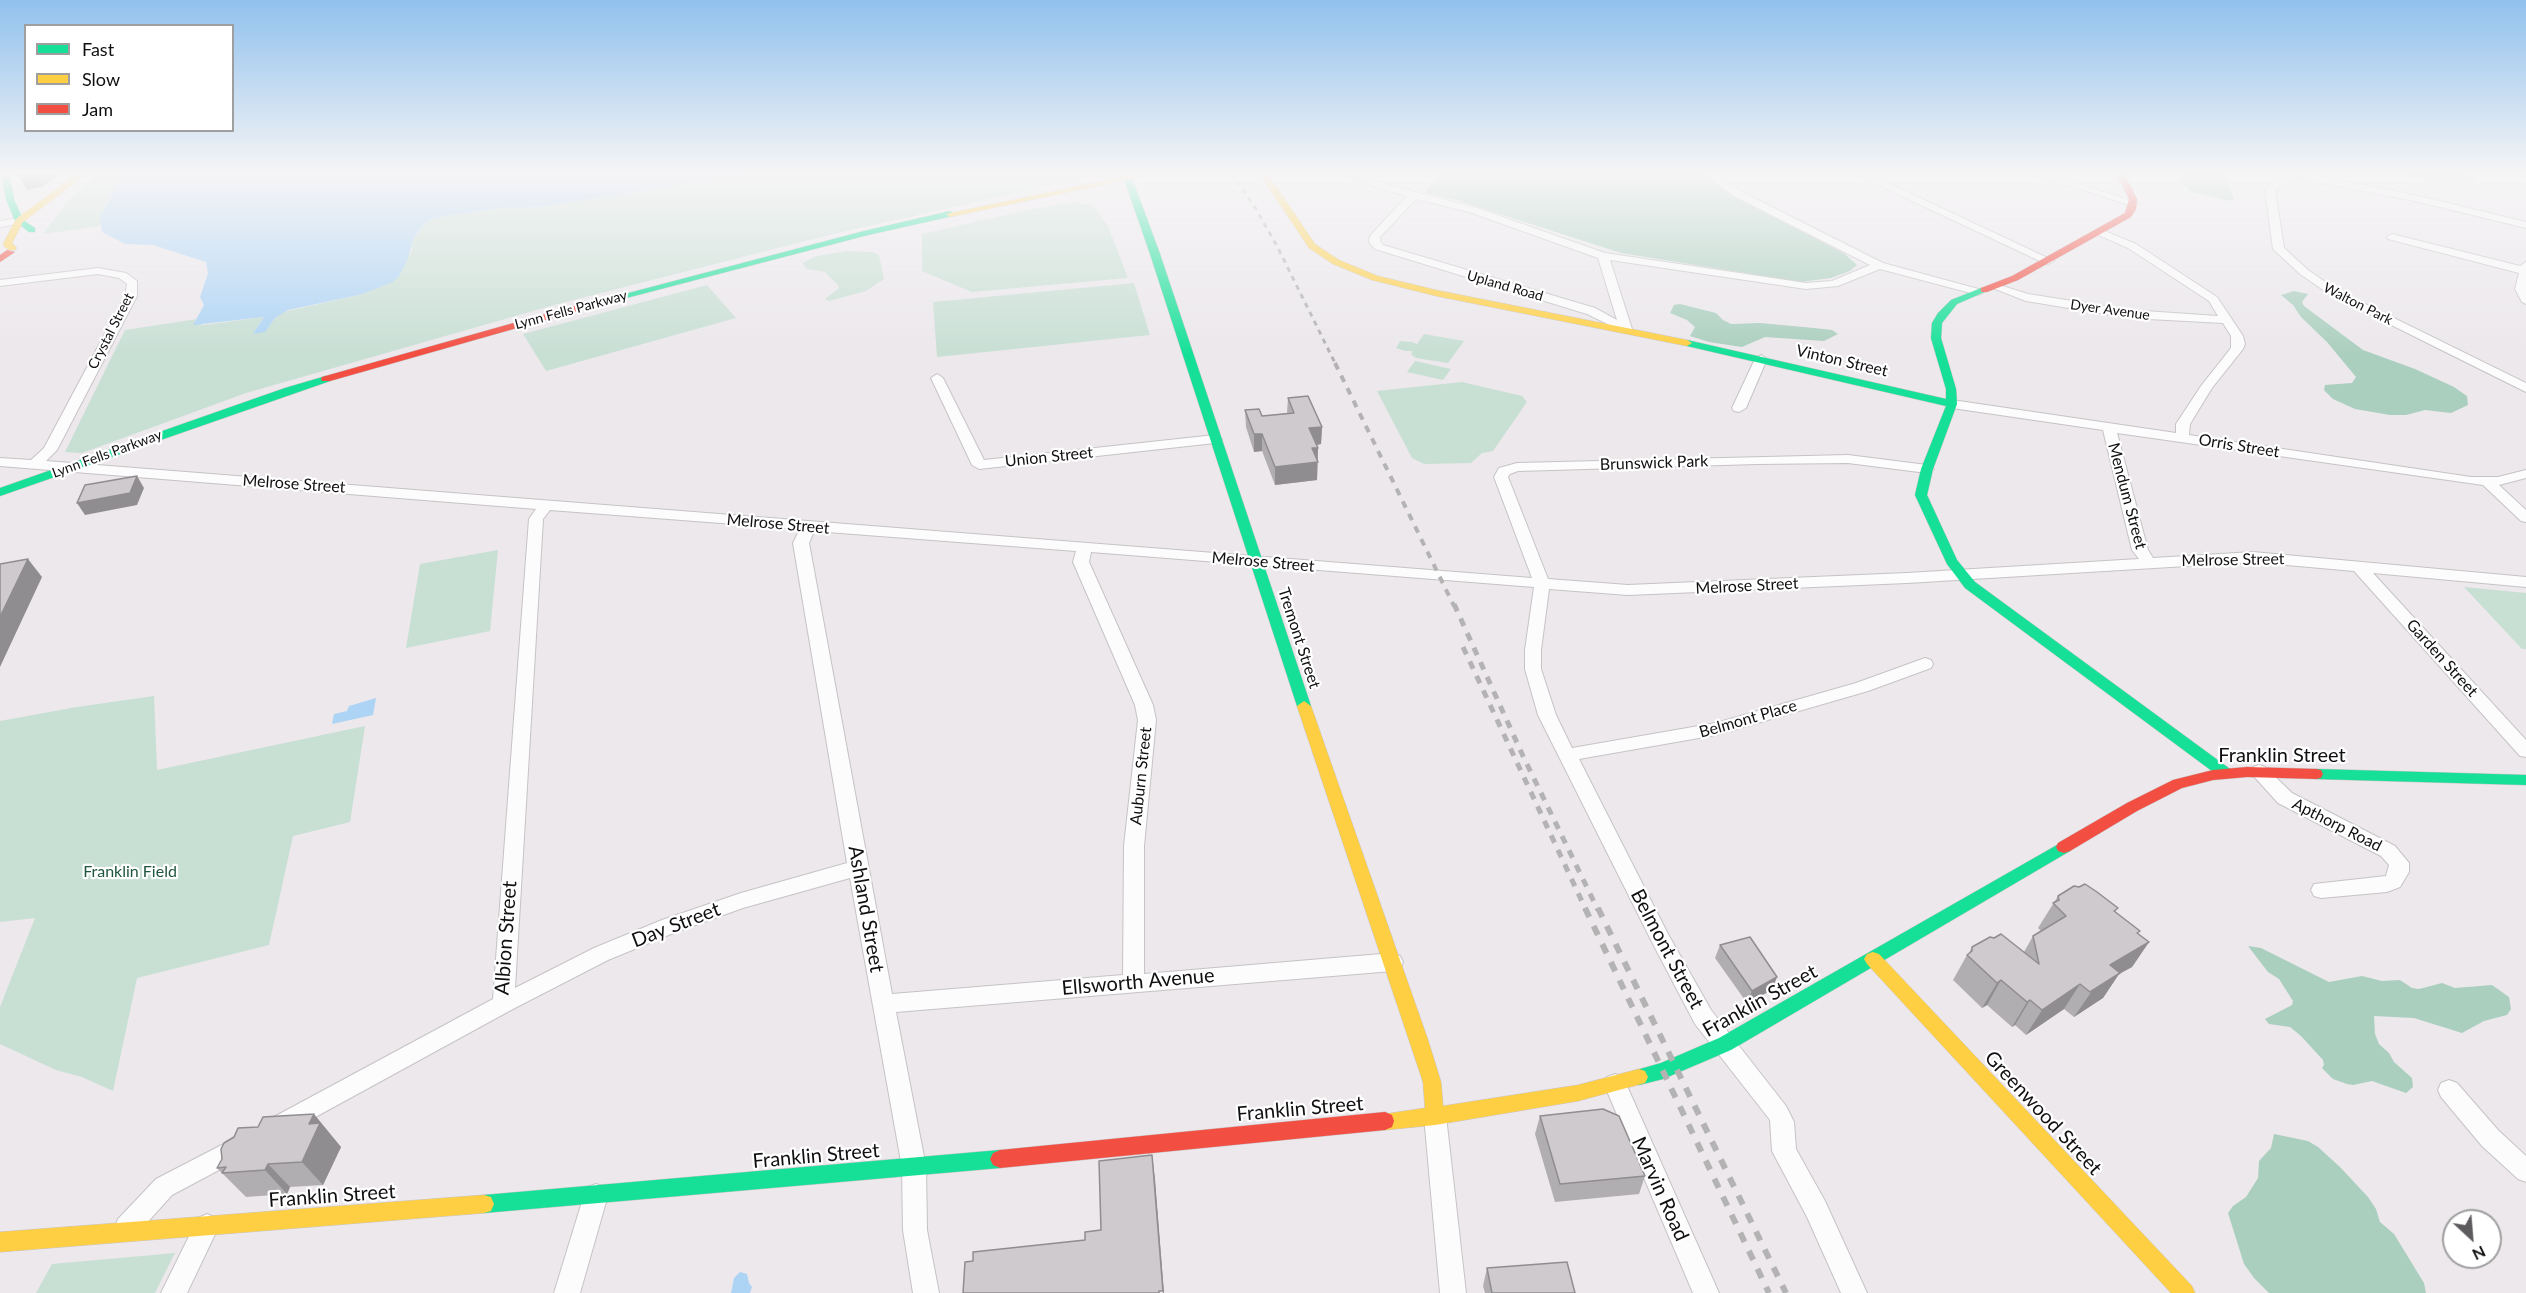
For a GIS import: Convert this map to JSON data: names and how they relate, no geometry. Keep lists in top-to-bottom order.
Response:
{
  "streets": {
    "main road": [
      "Lynn Fells Parkway",
      "Vinton Street",
      "Tremont Street",
      "Franklin Street",
      "Greenwood Street"
    ],
    "street": [
      "Upland Road",
      "Walton Park",
      "Dyer Avenue",
      "Crystal Street",
      "Orris Street",
      "Union Street",
      "Brunswick Park",
      "Melrose Street",
      "Mendum Street",
      "Garden Street",
      "Belmont Place",
      "Auburn Street",
      "Apthorp Road",
      "Ashland Street",
      "Day Street",
      "Albion Street",
      "Belmont Street",
      "Ellsworth Avenue",
      "Marvin Road"
    ]
  },
  "crossings": [
    ["Upland Road", "Vinton Street"],
    ["Lynn Fells Parkway", "Melrose Street"],
    ["Crystal Street", "Melrose Street"],
    ["Vinton Street", "Orris Street"],
    ["Orris Street", "Mendum Street"],
    ["Union Street", "Tremont Street"],
    ["Brunswick Park", "Melrose Street"],
    ["Brunswick Park", "Belmont Street"],
    ["Melrose Street", "Mendum Street"],
    ["Melrose Street", "Tremont Street"],
    ["Melrose Street", "Garden Street"],
    ["Melrose Street", "Auburn Street"],
    ["Melrose Street", "Ashland Street"],
    ["Melrose Street", "Albion Street"],
    ["Melrose Street", "Belmont Street"],
    ["Tremont Street", "Franklin Street"],
    ["Tremont Street", "Ellsworth Avenue"],
    ["Belmont Place", "Belmont Street"],
    ["Franklin Street", "Apthorp Road"],
    ["Franklin Street", "Ashland Street"],
    ["Franklin Street", "Albion Street"],
    ["Franklin Street", "Belmont Street"],
    ["Franklin Street", "Greenwood Street"],
    ["Franklin Street", "Marvin Road"],
    ["Auburn Street", "Ellsworth Avenue"],
    ["Ashland Street", "Day Street"],
    ["Ashland Street", "Ellsworth Avenue"],
    ["Day Street", "Albion Street"]
  ],
  "parks": ["Franklin Field"],
  "legend": ["Fast", "Slow", "Jam"],
  "north": "bottom right"
}
